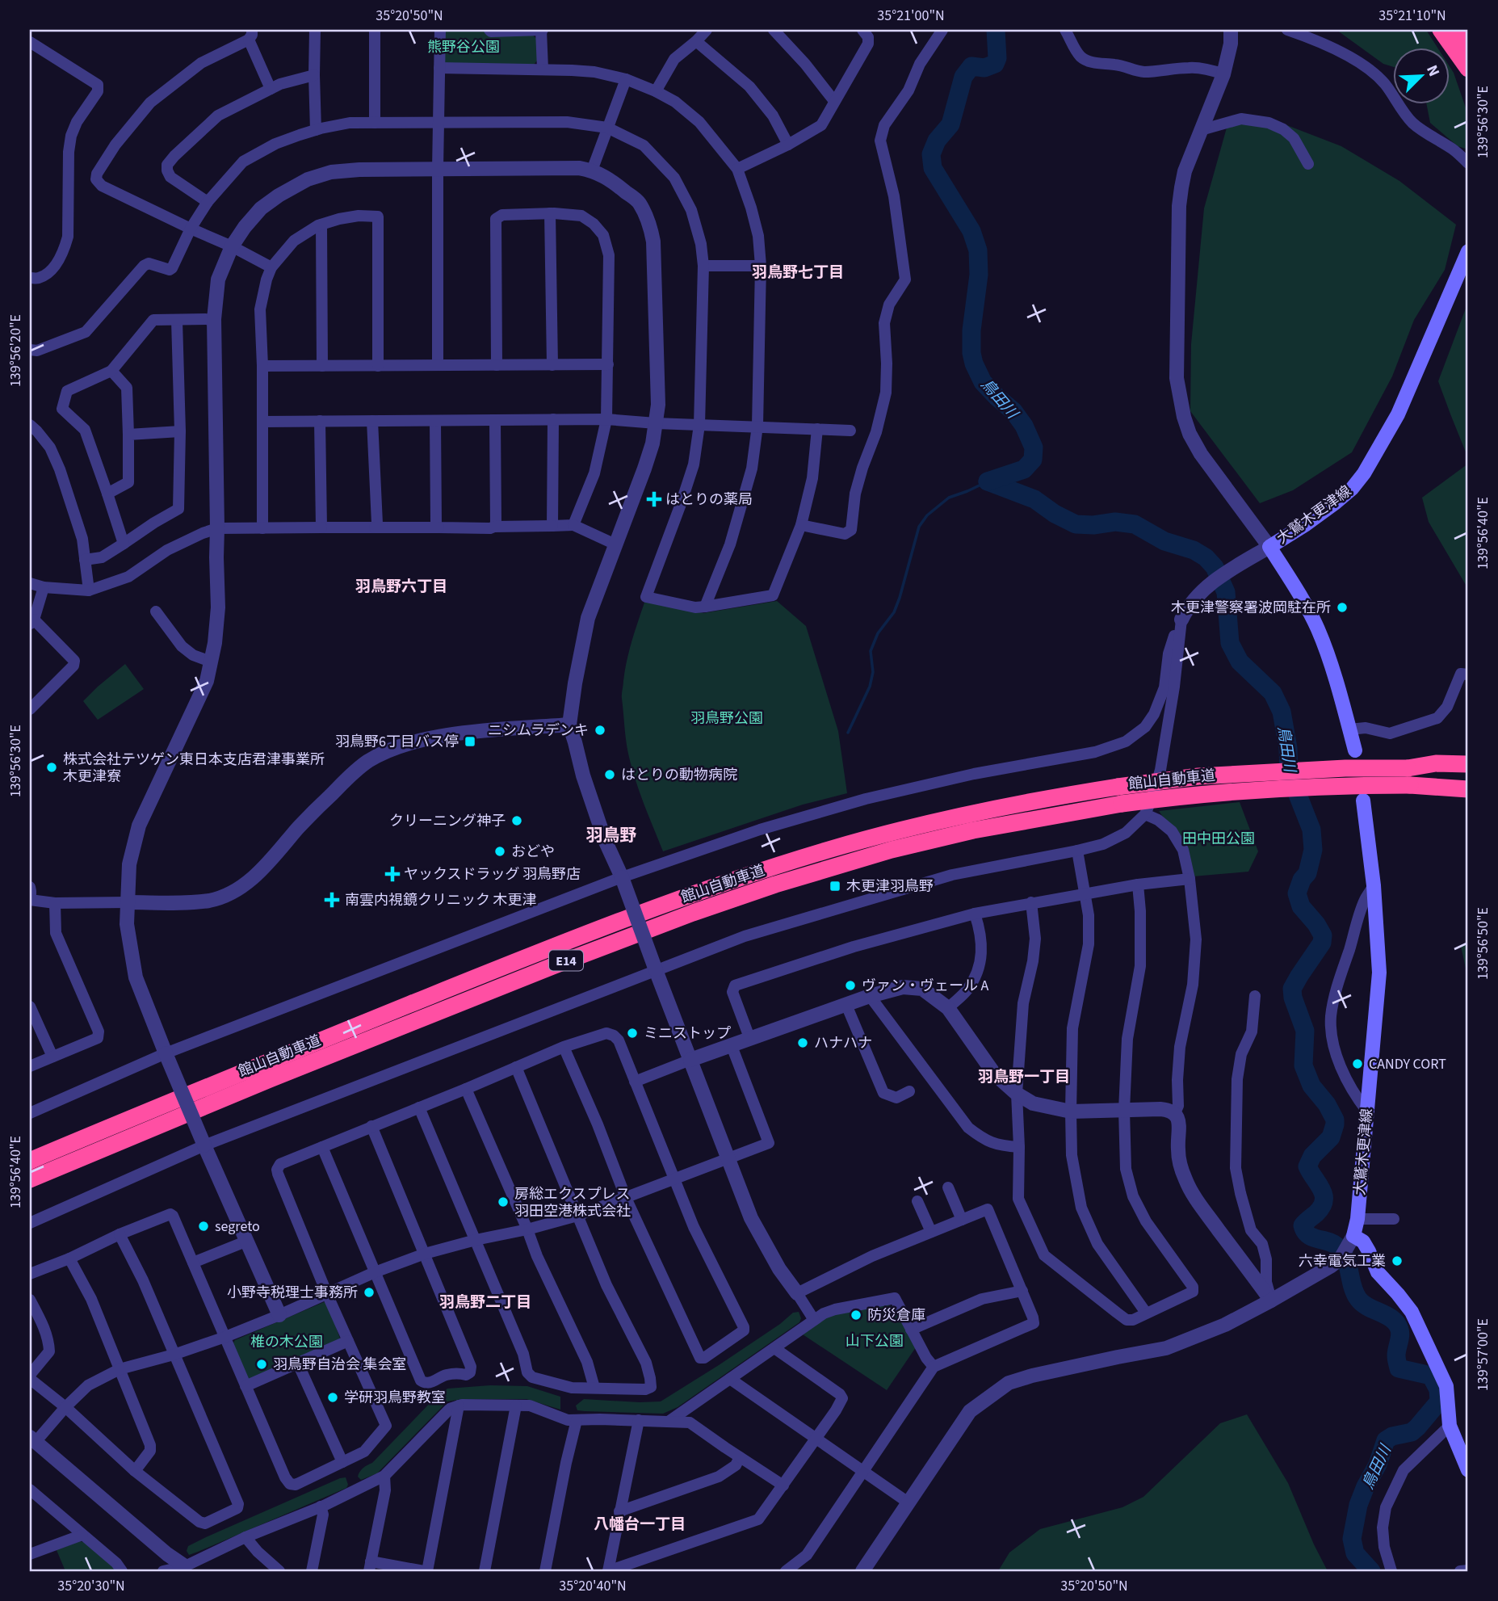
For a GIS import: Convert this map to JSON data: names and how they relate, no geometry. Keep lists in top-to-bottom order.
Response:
{
  "streets": {
    "highway": ["館山自動車道", "E14"],
    "main road": ["大鷲木更津線"]
  },
  "districts": [
    "羽鳥野七丁目",
    "羽鳥野六丁目",
    "羽鳥野",
    "羽鳥野一丁目",
    "羽鳥野二丁目",
    "八幡台一丁目"
  ],
  "water": ["鳥田川"],
  "parks": [
    "熊野谷公園",
    "羽鳥野公園",
    "田中田公園",
    "山下公園",
    "椎の木公園"
  ],
  "places": {
    "health": ["はとりの薬局", "ヤックスドラッグ 羽鳥野店", "南雲内視鏡クリニック 木更津"],
    "other": [
      "木更津警察署波岡駐在所",
      "ニシムラデンキ",
      "株式会社テツゲン東日本支店君津事業所 木更津寮",
      "はとりの動物病院",
      "クリーニング神子",
      "おどや",
      "ヴァン・ヴェール A",
      "ミニストップ",
      "ハナハナ",
      "CANDY CORT",
      "房総エクスプレス 羽田空港株式会社",
      "segreto",
      "六幸電気工業",
      "小野寺税理士事務所",
      "防災倉庫",
      "羽鳥野自治会 集会室",
      "学研羽鳥野教室"
    ],
    "transit": ["羽鳥野6丁目バス停", "木更津羽鳥野"]
  },
  "north": "top right",
  "coordinates": [
    "35°20'50\"N",
    "35°21'00\"N",
    "35°21'10\"N",
    "139°56'30\"E",
    "139°56'20\"E",
    "139°56'40\"E",
    "139°56'50\"E",
    "139°57'00\"E",
    "35°20'30\"N",
    "35°20'40\"N"
  ]
}
